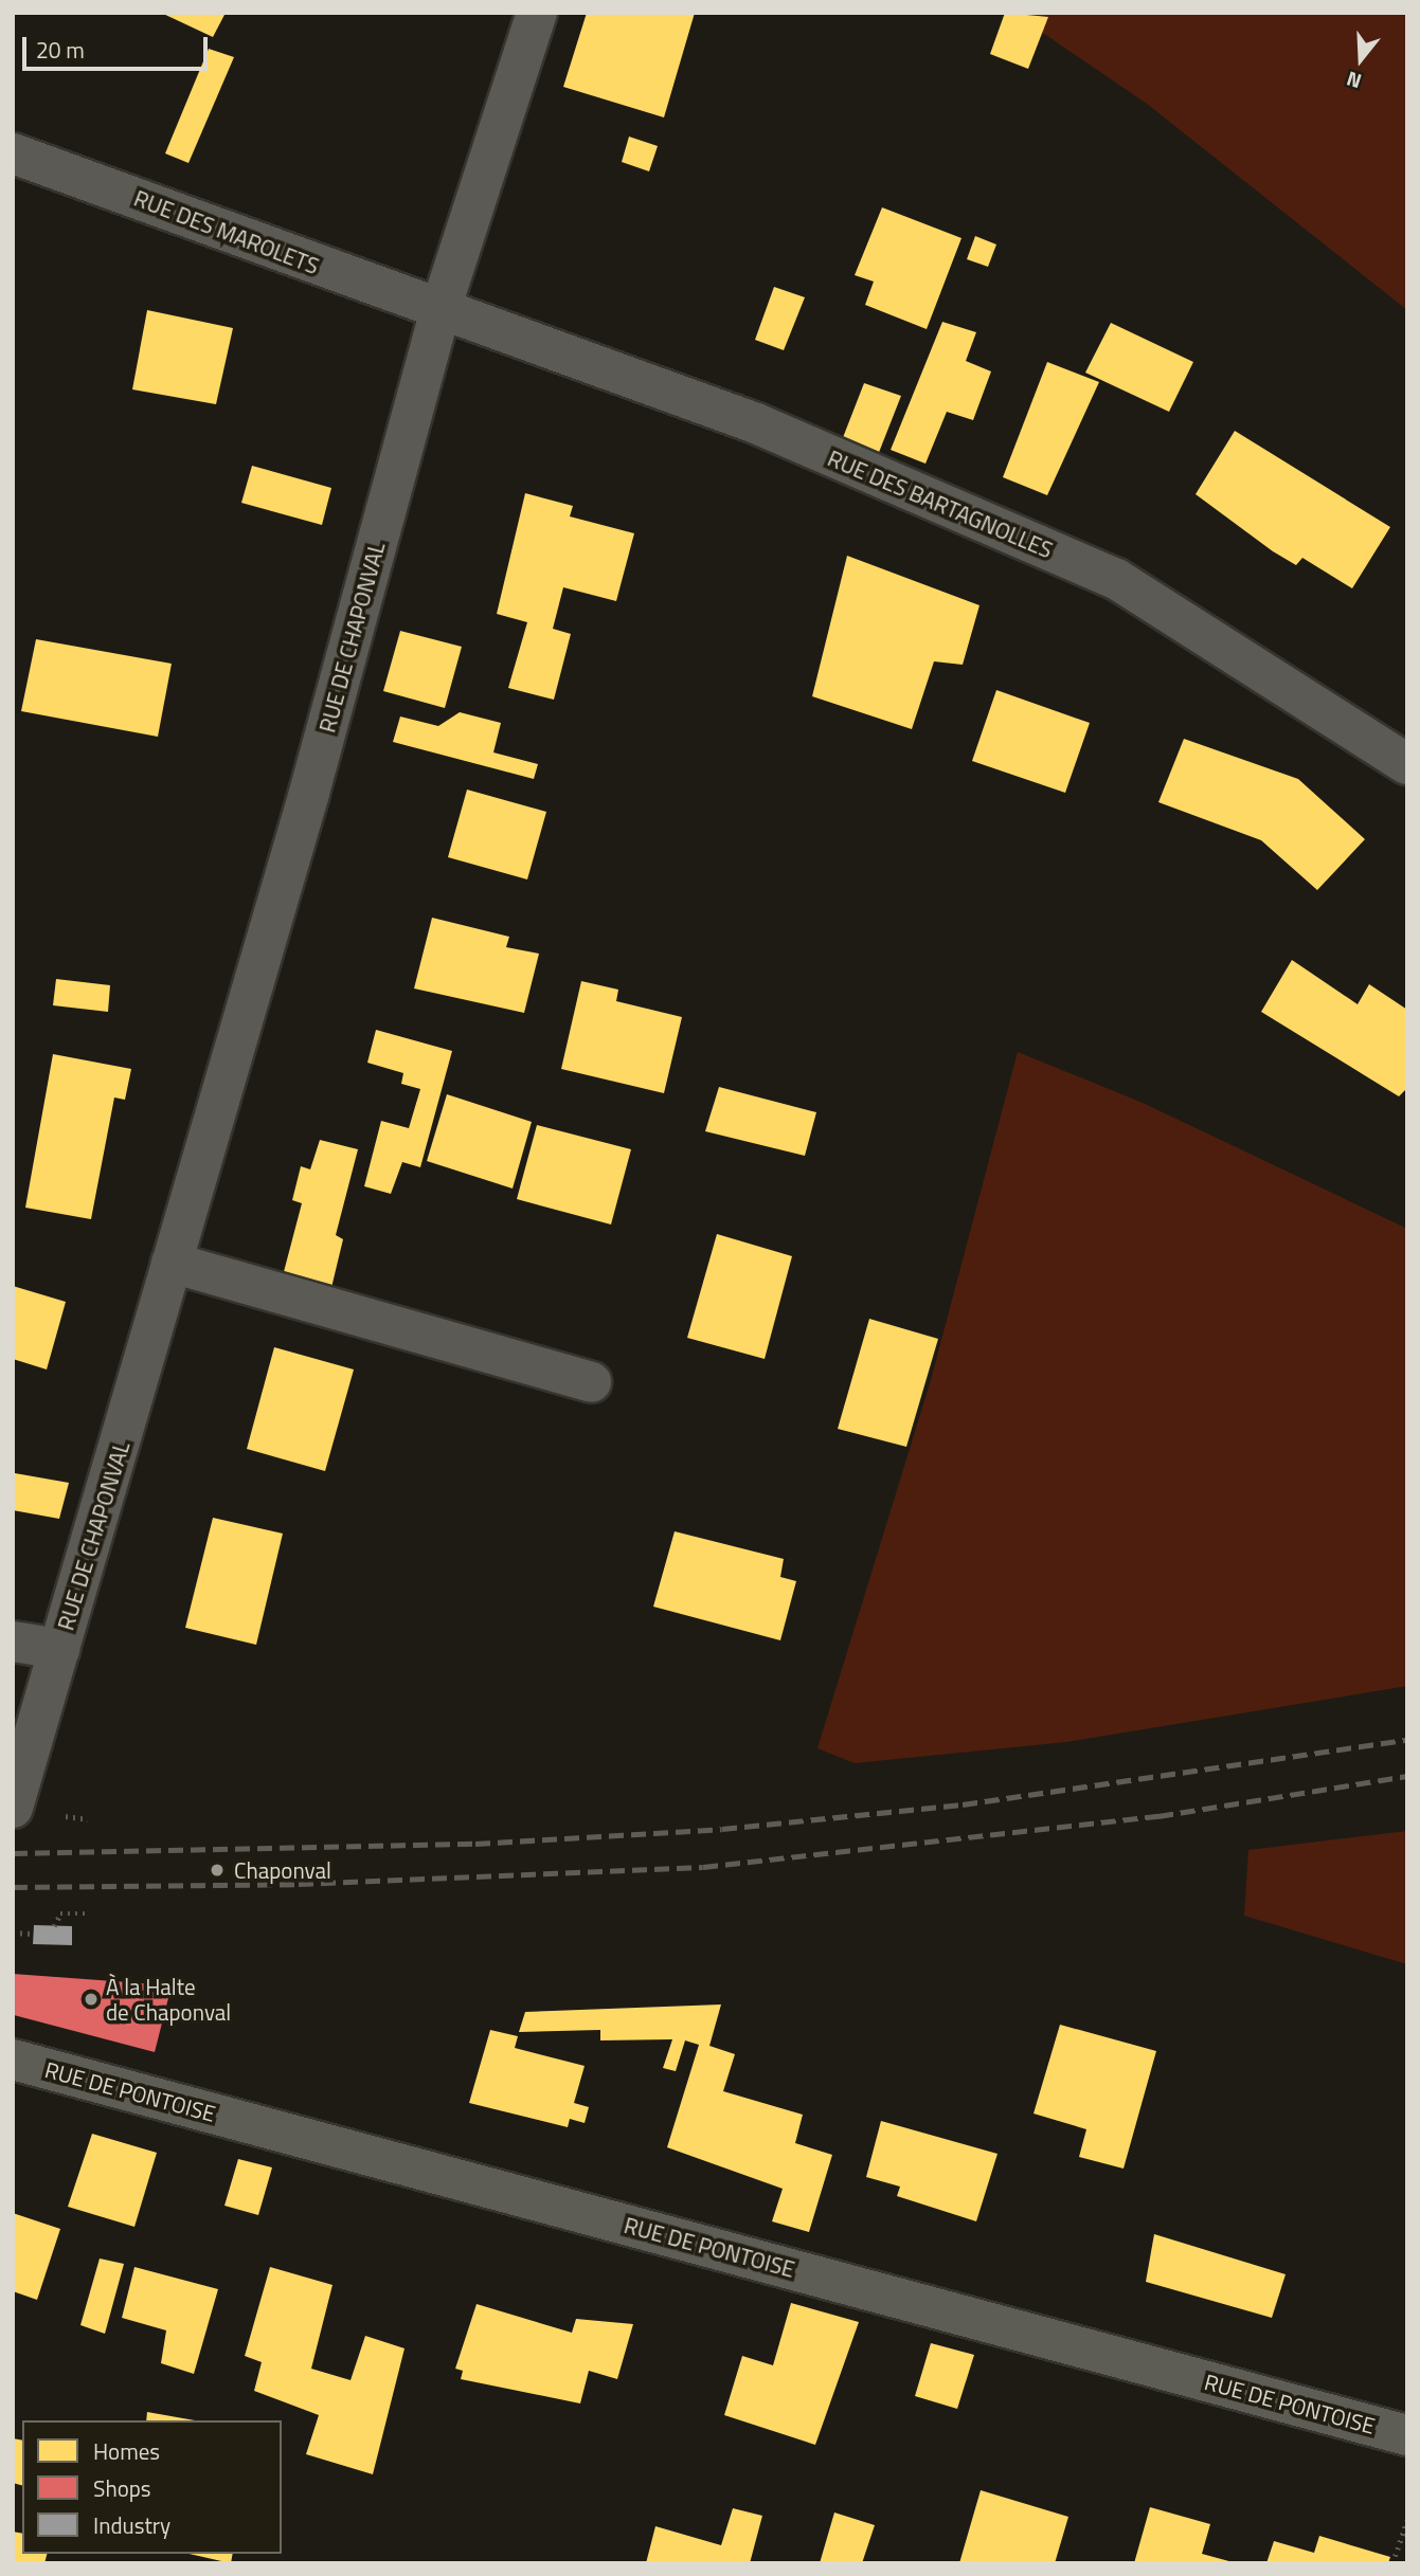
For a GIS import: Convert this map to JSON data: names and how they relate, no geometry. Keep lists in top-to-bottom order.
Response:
{
  "streets": {
    "main road": ["RUE DE PONTOISE"],
    "street": ["RUE DES MAROLETS", "RUE DES BARTAGNOLLES", "RUE DE CHAPONVAL"]
  },
  "crossings": [
    ["RUE DES MAROLETS", "RUE DES BARTAGNOLLES"],
    ["RUE DES MAROLETS", "RUE DE CHAPONVAL"],
    ["RUE DES BARTAGNOLLES", "RUE DE CHAPONVAL"]
  ],
  "places": ["Chaponval", "À la Halte de Chaponval"],
  "legend": ["Homes", "Shops", "Industry"],
  "scale_bar": "20 m",
  "north": "bottom"
}
